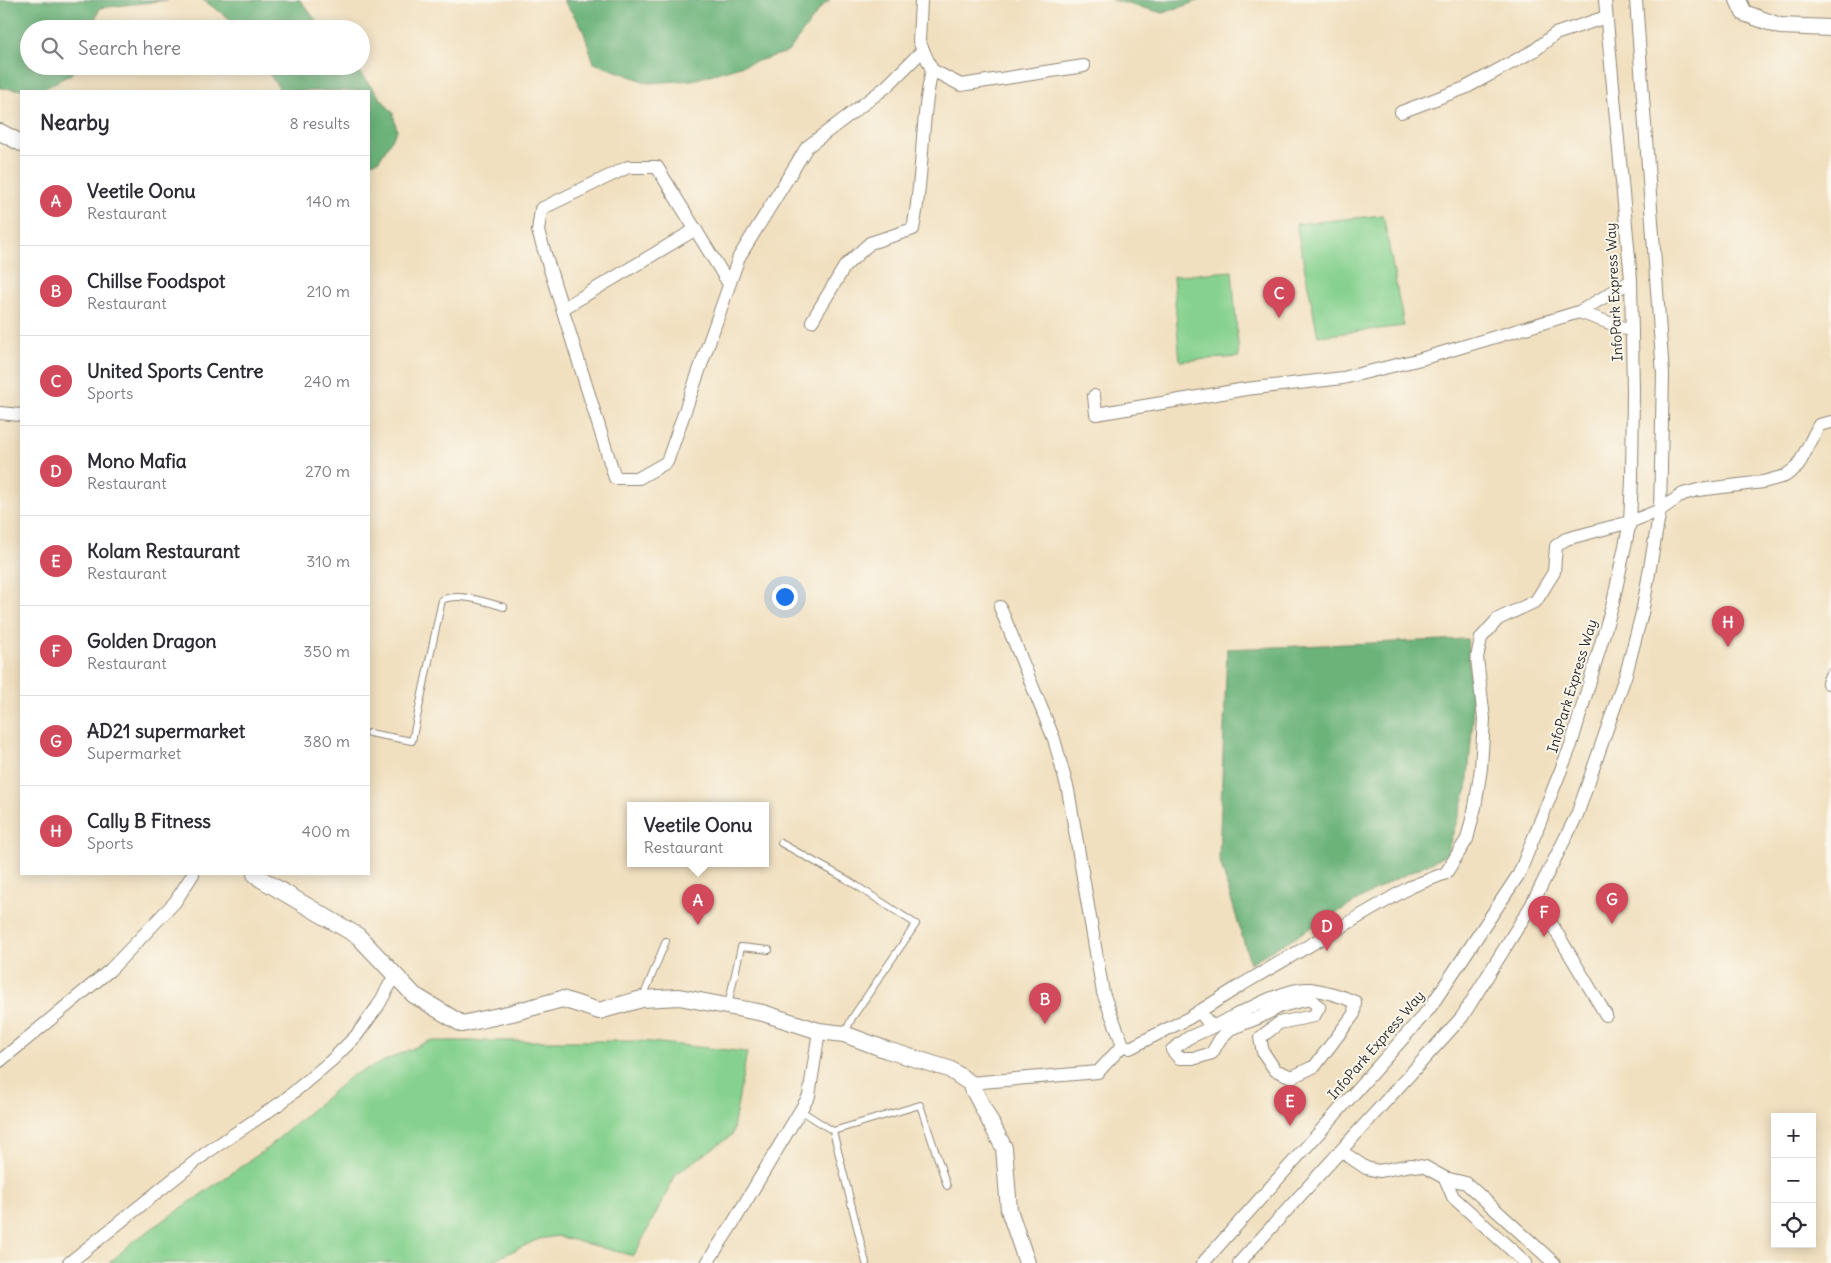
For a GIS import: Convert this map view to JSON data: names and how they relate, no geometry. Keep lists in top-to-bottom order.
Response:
{
  "streets": {
    "street": ["InfoPark Express Way"]
  },
  "page": {
    "search": "Search here",
    "heading": ["Nearby", "8 results"],
    "list": [
      {
        "mark": "A",
        "name": "Veetile Oonu",
        "note": "Restaurant",
        "value": "140 m"
      },
      {
        "mark": "B",
        "name": "Chillse Foodspot",
        "note": "Restaurant",
        "value": "210 m"
      },
      {
        "mark": "C",
        "name": "United Sports Centre",
        "note": "Sports",
        "value": "240 m"
      },
      {
        "mark": "D",
        "name": "Mono Mafia",
        "note": "Restaurant",
        "value": "270 m"
      },
      {
        "mark": "E",
        "name": "Kolam Restaurant",
        "note": "Restaurant",
        "value": "310 m"
      },
      {
        "mark": "F",
        "name": "Golden Dragon",
        "note": "Restaurant",
        "value": "350 m"
      },
      {
        "mark": "G",
        "name": "AD21 supermarket",
        "note": "Supermarket",
        "value": "380 m"
      },
      {
        "mark": "H",
        "name": "Cally B Fitness",
        "note": "Sports",
        "value": "400 m"
      }
    ],
    "pins": [
      "C",
      "H",
      "G",
      "A",
      "F",
      "D",
      "B",
      "E"
    ],
    "popup": ["Veetile Oonu", "Restaurant"],
    "map_buttons": ["+", "−"]
  }
}
